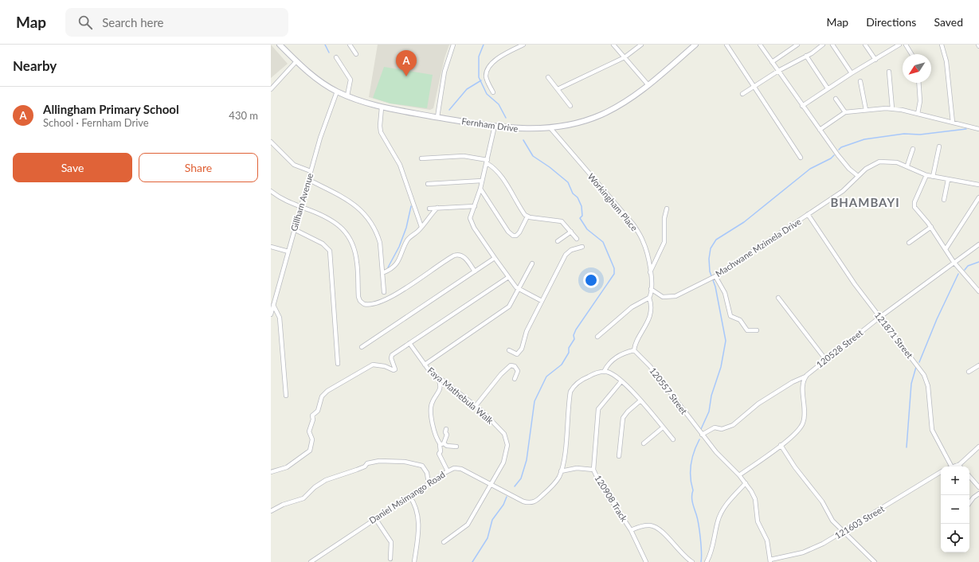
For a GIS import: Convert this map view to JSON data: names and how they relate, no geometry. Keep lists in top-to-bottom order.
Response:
{
  "streets": {
    "street": [
      "Fernham Drive",
      "Gillham Avenue",
      "Workingham Place",
      "Machwane Mzimela Drive",
      "121871 Street",
      "120528 Street",
      "120557 Street",
      "Faya Mathebula Walk",
      "Daniel Msimango Road",
      "120908 Track",
      "121603 Street"
    ]
  },
  "crossings": [
    ["Fernham Drive", "Gillham Avenue"],
    ["Fernham Drive", "Workingham Place"],
    ["Workingham Place", "Machwane Mzimela Drive"],
    ["Machwane Mzimela Drive", "121871 Street"],
    ["121871 Street", "120528 Street"],
    ["120528 Street", "120557 Street"],
    ["120557 Street", "121603 Street"],
    ["Faya Mathebula Walk", "Daniel Msimango Road"]
  ],
  "districts": ["BHAMBAYI"],
  "north": "bottom left",
  "page": {
    "header": "Map",
    "search": "Search here",
    "nav": ["Map", "Directions", "Saved"],
    "heading": "Nearby",
    "pins": "A",
    "list": [
      {
        "mark": "A",
        "name": "Allingham Primary School",
        "note": "School · Fernham Drive",
        "value": "430 m"
      }
    ],
    "buttons": ["Save", "Share"],
    "map_buttons": ["+", "−"]
  }
}
